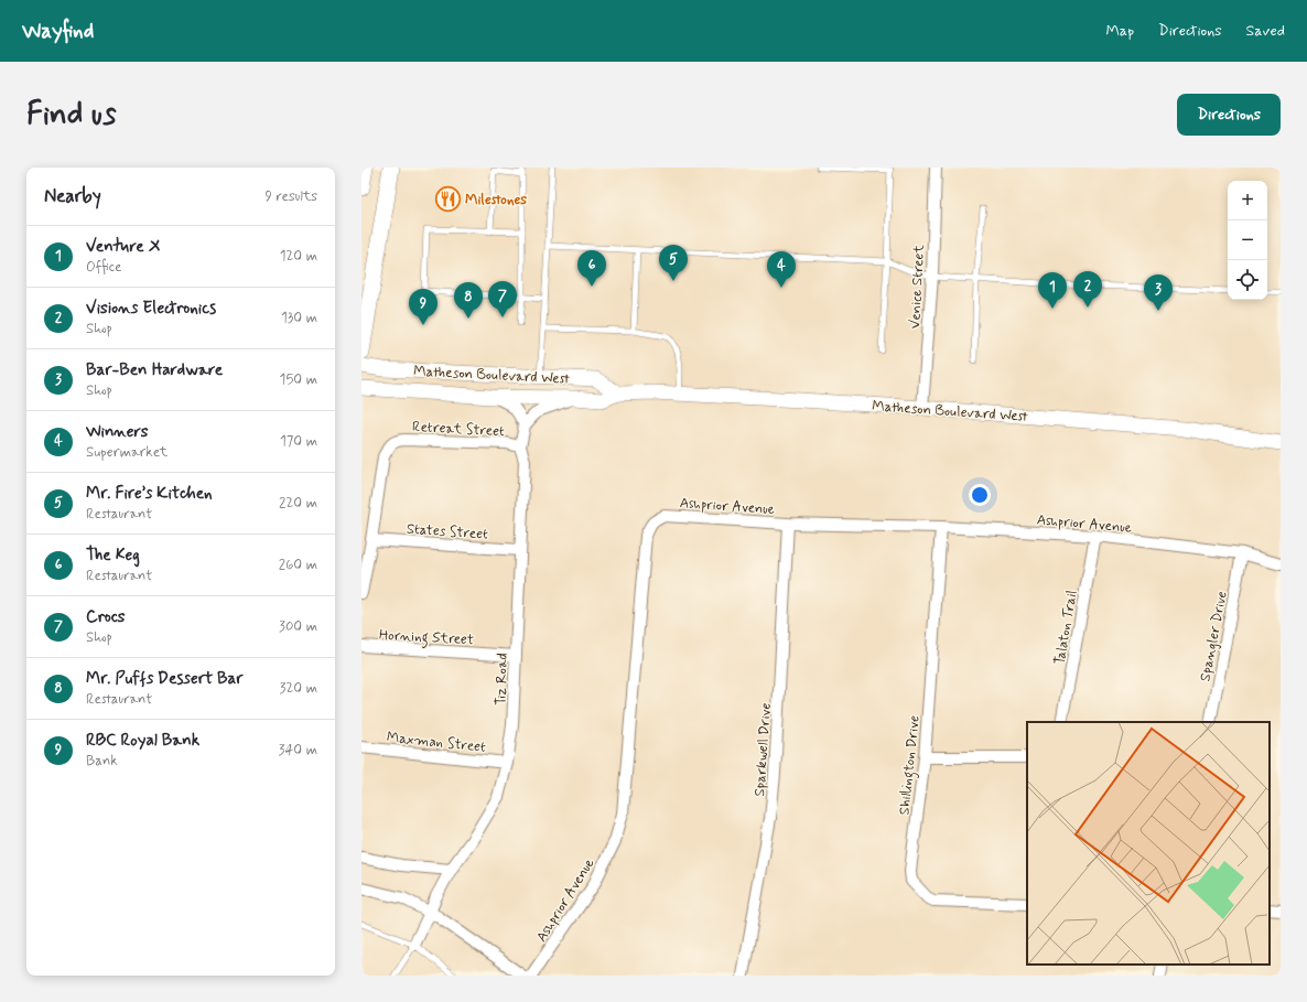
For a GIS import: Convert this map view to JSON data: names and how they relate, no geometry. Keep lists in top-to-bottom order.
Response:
{
  "streets": {
    "street": [
      "Venice Street",
      "Matheson Boulevard West",
      "Retreat Street",
      "Ashprior Avenue",
      "States Street",
      "Talaton Trail",
      "Horning Street",
      "Spangler Drive",
      "Tiz Road",
      "Maxman Street",
      "Sparkwell Drive",
      "Shillington Drive"
    ]
  },
  "crossings": [
    ["Venice Street", "Matheson Boulevard West"],
    ["Retreat Street", "States Street"],
    ["Retreat Street", "Tiz Road"],
    ["Ashprior Avenue", "Talaton Trail"],
    ["Ashprior Avenue", "Spangler Drive"],
    ["Ashprior Avenue", "Sparkwell Drive"],
    ["Ashprior Avenue", "Shillington Drive"],
    ["States Street", "Tiz Road"],
    ["Horning Street", "Tiz Road"],
    ["Tiz Road", "Maxman Street"]
  ],
  "places": {
    "restaurant": ["Milestones"]
  },
  "page": {
    "header": "Wayfind",
    "nav": ["Map", "Directions", "Saved"],
    "buttons": "Directions",
    "title": "Find us",
    "heading": ["Nearby", "9 results"],
    "map_buttons": ["+", "−"],
    "list": [
      {
        "mark": "1",
        "name": "Venture X",
        "note": "Office",
        "value": "120 m"
      },
      {
        "mark": "2",
        "name": "Visions Electronics",
        "note": "Shop",
        "value": "130 m"
      },
      {
        "mark": "3",
        "name": "Bar-Ben Hardware",
        "note": "Shop",
        "value": "150 m"
      },
      {
        "mark": "4",
        "name": "Winners",
        "note": "Supermarket",
        "value": "170 m"
      },
      {
        "mark": "5",
        "name": "Mr. Fire’s Kitchen",
        "note": "Restaurant",
        "value": "220 m"
      },
      {
        "mark": "6",
        "name": "The Keg",
        "note": "Restaurant",
        "value": "260 m"
      },
      {
        "mark": "7",
        "name": "Crocs",
        "note": "Shop",
        "value": "300 m"
      },
      {
        "mark": "8",
        "name": "Mr. Puffs Dessert Bar",
        "note": "Restaurant",
        "value": "320 m"
      },
      {
        "mark": "9",
        "name": "RBC Royal Bank",
        "note": "Bank",
        "value": "340 m"
      }
    ],
    "pins": [
      "5",
      "6",
      "4",
      "2",
      "1",
      "3",
      "7",
      "8",
      "9"
    ]
  }
}
